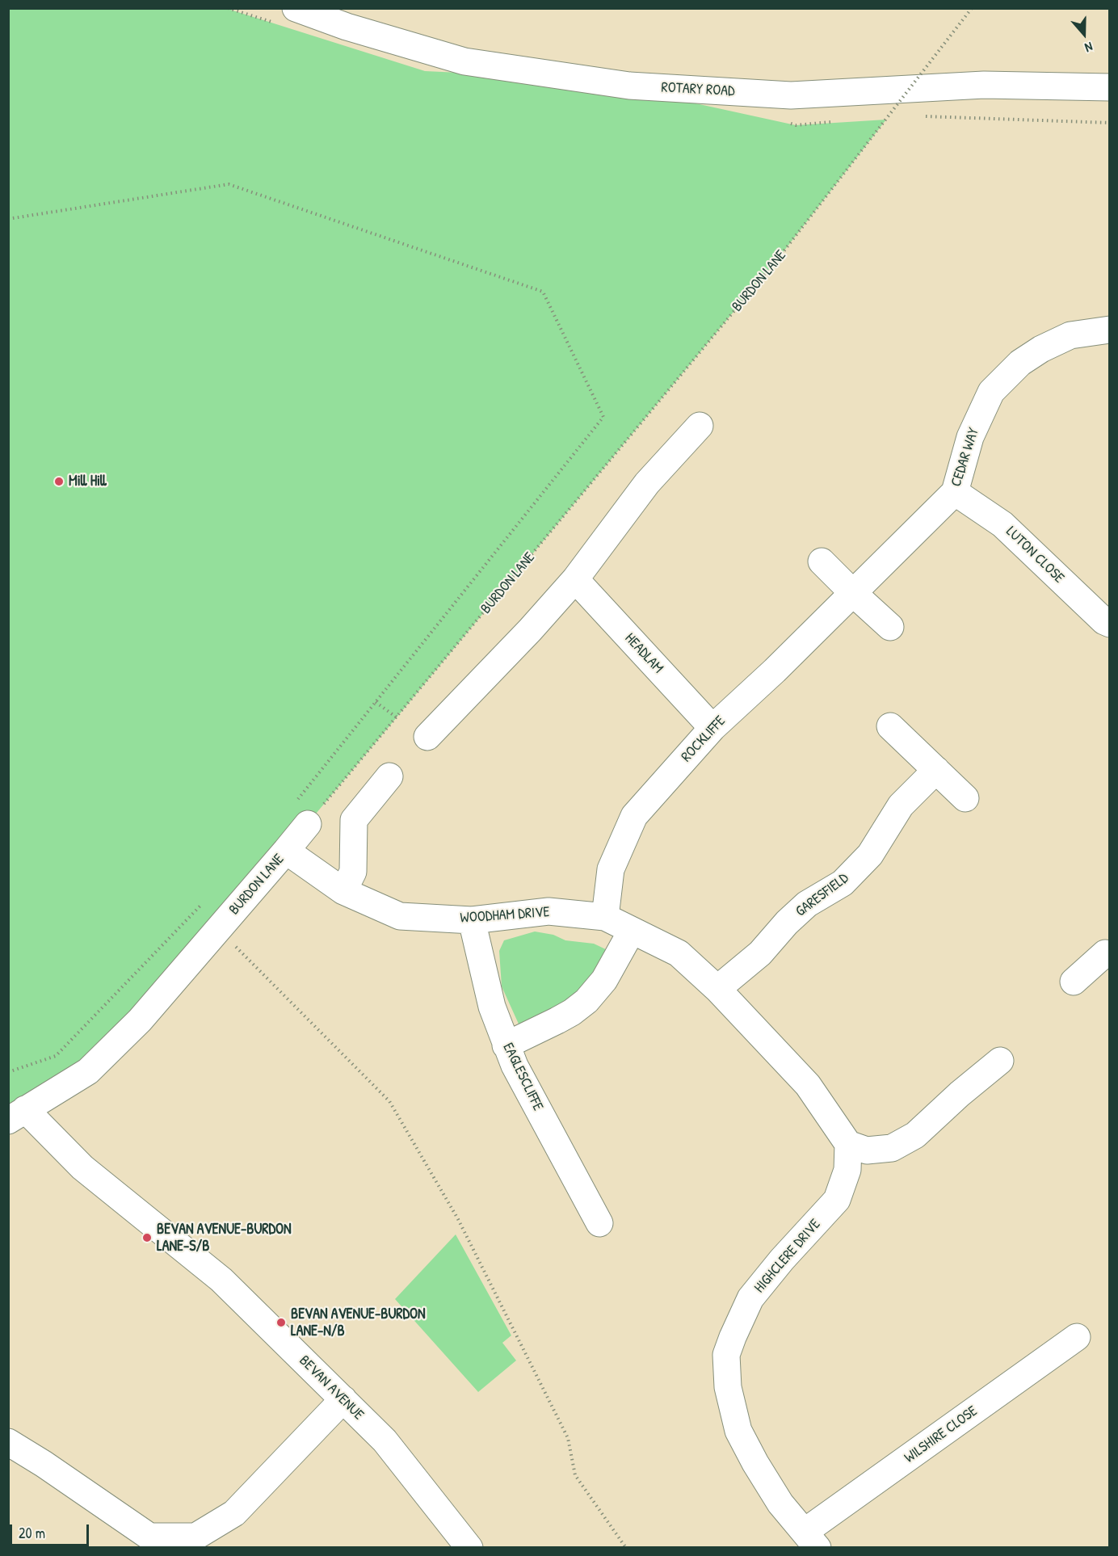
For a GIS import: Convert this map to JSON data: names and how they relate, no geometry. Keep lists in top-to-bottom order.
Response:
{
  "streets": {
    "street": [
      "ROTARY ROAD",
      "BURDON LANE",
      "CEDAR WAY",
      "LUTON CLOSE",
      "HEADLAM",
      "ROCKLIFFE",
      "GARESFIELD",
      "WOODHAM DRIVE",
      "EAGLESCLIFFE",
      "HIGHCLERE DRIVE",
      "BEVAN AVENUE",
      "WILSHIRE CLOSE"
    ]
  },
  "crossings": [
    ["BURDON LANE", "WOODHAM DRIVE"],
    ["BURDON LANE", "BEVAN AVENUE"],
    ["CEDAR WAY", "LUTON CLOSE"],
    ["CEDAR WAY", "ROCKLIFFE"],
    ["HEADLAM", "ROCKLIFFE"],
    ["ROCKLIFFE", "WOODHAM DRIVE"],
    ["GARESFIELD", "WOODHAM DRIVE"],
    ["WOODHAM DRIVE", "EAGLESCLIFFE"],
    ["WOODHAM DRIVE", "HIGHCLERE DRIVE"],
    ["HIGHCLERE DRIVE", "WILSHIRE CLOSE"]
  ],
  "places": ["Mill Hill", "BEVAN AVENUE-BURDON LANE-S/B", "BEVAN AVENUE-BURDON LANE-N/B"],
  "scale_bar": "20 m",
  "north": "bottom"
}
